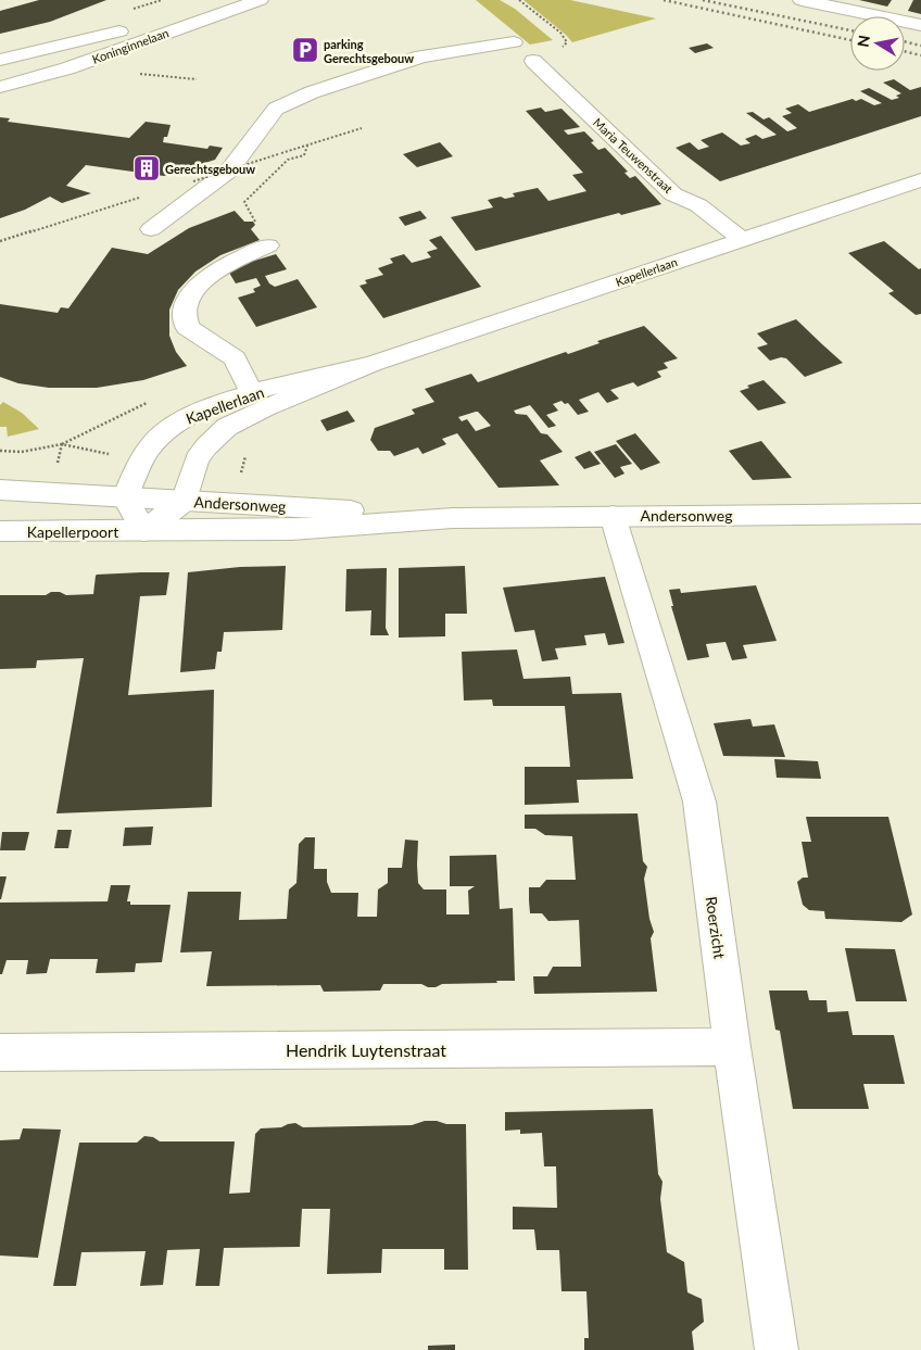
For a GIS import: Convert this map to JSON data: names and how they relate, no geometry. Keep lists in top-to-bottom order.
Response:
{
  "streets": {
    "street": [
      "Koninginnelaan",
      "Maria Teuwenstraat",
      "Kapellerlaan",
      "Andersonweg",
      "Kapellerpoort",
      "Roerzicht",
      "Hendrik Luytenstraat"
    ]
  },
  "crossings": [
    ["Maria Teuwenstraat", "Kapellerlaan"],
    ["Kapellerlaan", "Andersonweg"],
    ["Andersonweg", "Kapellerpoort"],
    ["Andersonweg", "Roerzicht"],
    ["Roerzicht", "Hendrik Luytenstraat"]
  ],
  "places": {
    "parking": ["parking Gerechtsgebouw"],
    "building": ["Gerechtsgebouw"]
  },
  "north": "left"
}
